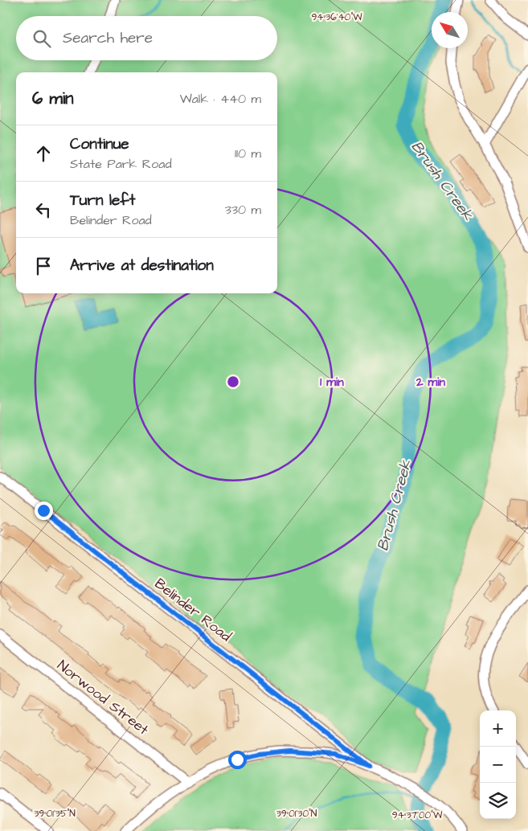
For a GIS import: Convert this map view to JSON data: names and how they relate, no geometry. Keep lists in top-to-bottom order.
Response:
{
  "streets": {
    "street": ["Belinder Road", "Norwood Street"]
  },
  "water": ["Brush Creek"],
  "north": "top left",
  "page": {
    "search": "Search here",
    "heading": ["6 min", "Walk · 440 m"],
    "list": [
      ["Continue", "State Park Road", "110 m"],
      ["Turn left", "Belinder Road", "330 m"],
      "Arrive at destination"
    ],
    "map_buttons": ["+", "−"]
  },
  "coordinates": [
    "94°36'40\"W",
    "39°01'35\"N",
    "39°01'30\"N",
    "94°37'00\"W"
  ],
  "rings": ["1 min", "2 min"]
}
